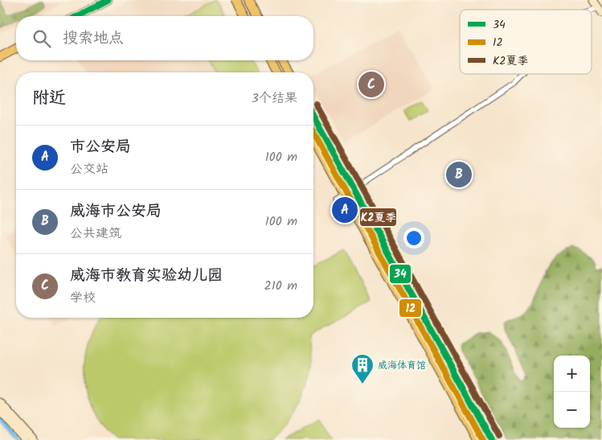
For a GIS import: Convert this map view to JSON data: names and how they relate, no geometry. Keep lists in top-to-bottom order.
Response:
{
  "places": {
    "building": ["威海体育馆"]
  },
  "lines": ["transit line 34", "transit line K2夏季", "transit line 12"],
  "legend": ["34", "12", "K2夏季"],
  "page": {
    "search": "搜索地点",
    "pins": ["C", "B", "A"],
    "heading": ["附近", "3个结果"],
    "list": [
      {
        "mark": "A",
        "name": "市公安局",
        "note": "公交站",
        "value": "100 m"
      },
      {
        "mark": "B",
        "name": "威海市公安局",
        "note": "公共建筑",
        "value": "100 m"
      },
      {
        "mark": "C",
        "name": "威海市教育实验幼儿园",
        "note": "学校",
        "value": "210 m"
      }
    ],
    "map_buttons": ["+", "−"]
  }
}
